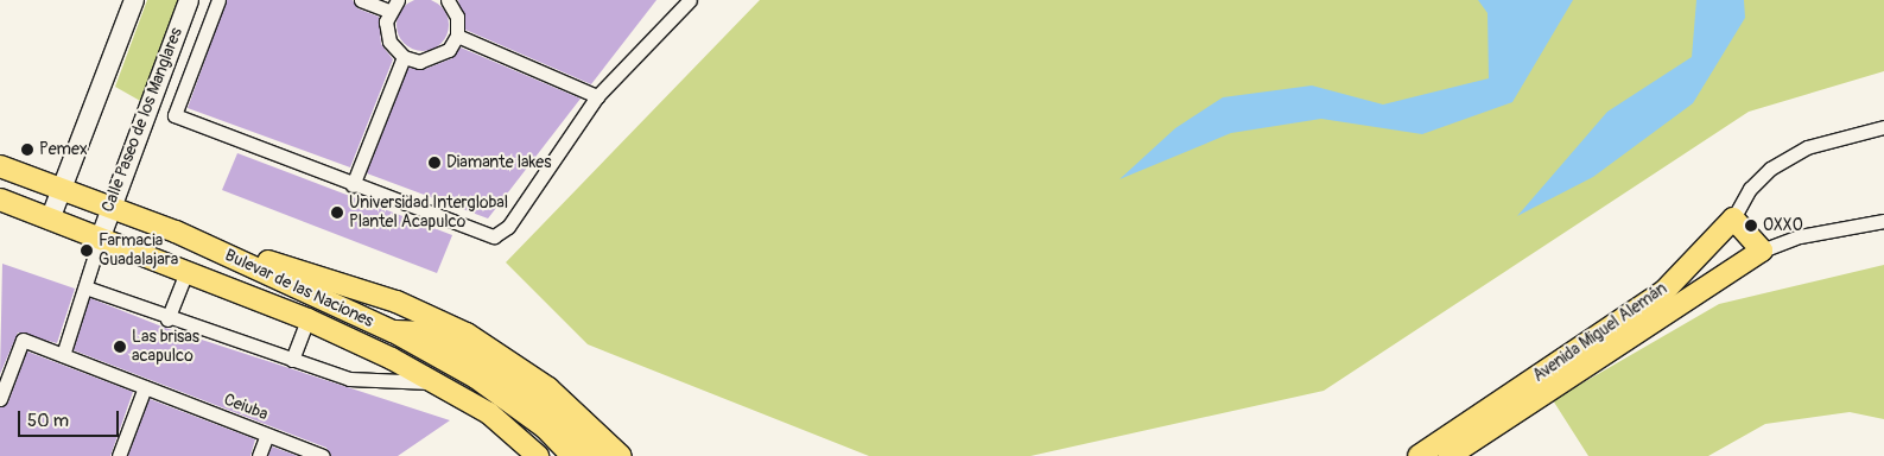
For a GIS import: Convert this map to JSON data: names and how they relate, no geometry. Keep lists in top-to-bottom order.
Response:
{
  "streets": {
    "main road": ["Calle Paseo de los Manglares", "Bulevar de las Naciones", "Avenida Miguel Alemán"],
    "street": ["Ceiuba"]
  },
  "crossings": [
    ["Calle Paseo de los Manglares", "Bulevar de las Naciones"]
  ],
  "places": [
    "Pemex",
    "Diamante lakes",
    "Universidad Interglobal Plantel Acapulco",
    "OXXO",
    "Farmacia Guadalajara",
    "Las brisas acapulco"
  ],
  "scale_bar": "50 m"
}
